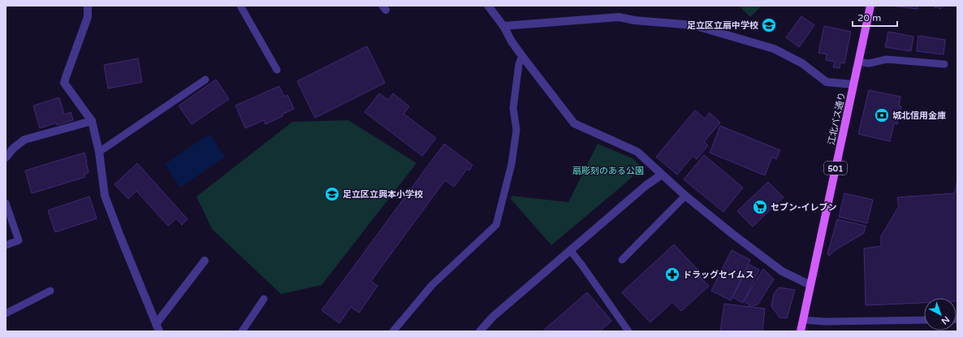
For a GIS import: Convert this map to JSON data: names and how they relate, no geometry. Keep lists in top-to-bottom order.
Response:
{
  "streets": {
    "main road": ["江北バス通り", "501"]
  },
  "parks": ["扇彫刻のある公園"],
  "places": {
    "school or university": ["足立区立扇中学校", "足立区立興本小学校"],
    "bank": ["城北信用金庫"],
    "supermarket": ["セブン-イレブン"],
    "pharmacy": ["ドラッグセイムス"]
  },
  "scale_bar": "20 m",
  "north": "bottom right"
}
